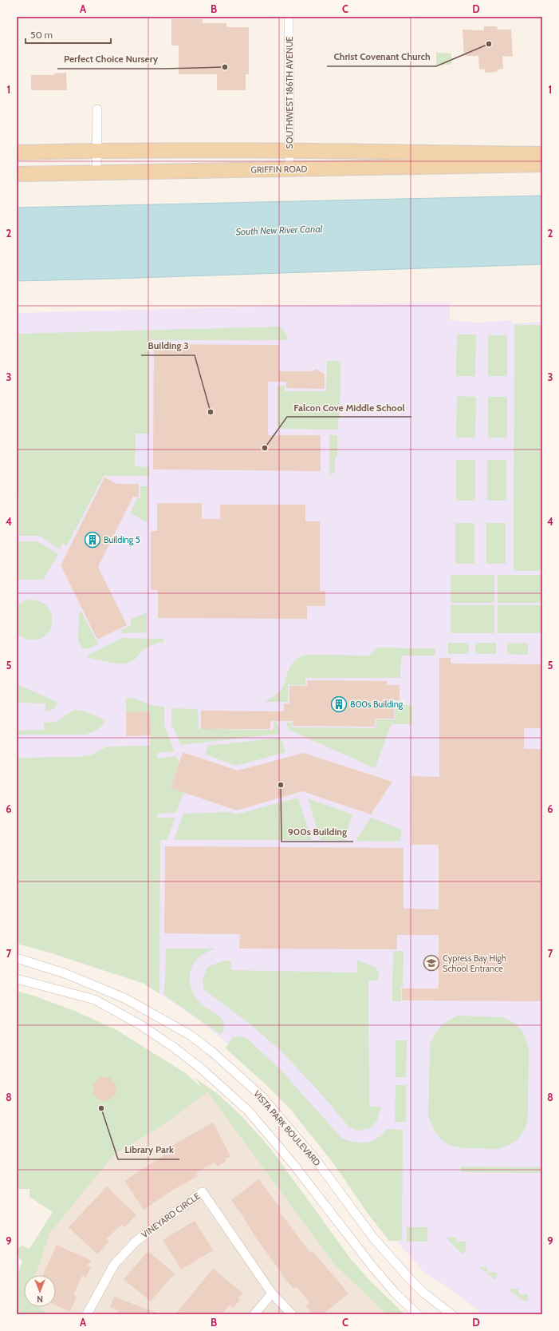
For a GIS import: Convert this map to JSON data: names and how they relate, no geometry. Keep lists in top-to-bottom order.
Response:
{
  "streets": {
    "main road": ["GRIFFIN ROAD"],
    "street": ["SOUTHWEST 186TH AVENUE", "VISTA PARK BOULEVARD", "VINEYARD CIRCLE"]
  },
  "crossings": [
    ["SOUTHWEST 186TH AVENUE", "GRIFFIN ROAD"]
  ],
  "water": ["South New River Canal"],
  "places": {
    "other": [
      "Christ Covenant Church",
      "Perfect Choice Nursery",
      "Building 3",
      "Falcon Cove Middle School",
      "900s Building",
      "Library Park"
    ],
    "building": ["Building 5", "800s Building"],
    "school or university": ["Cypress Bay High School Entrance"]
  },
  "scale_bar": "50 m",
  "north": "bottom",
  "grid": {
    "columns": [
      "A",
      "B",
      "C",
      "D"
    ],
    "rows": [
      "1",
      "2",
      "3",
      "4",
      "5",
      "6",
      "7",
      "8",
      "9"
    ]
  }
}
